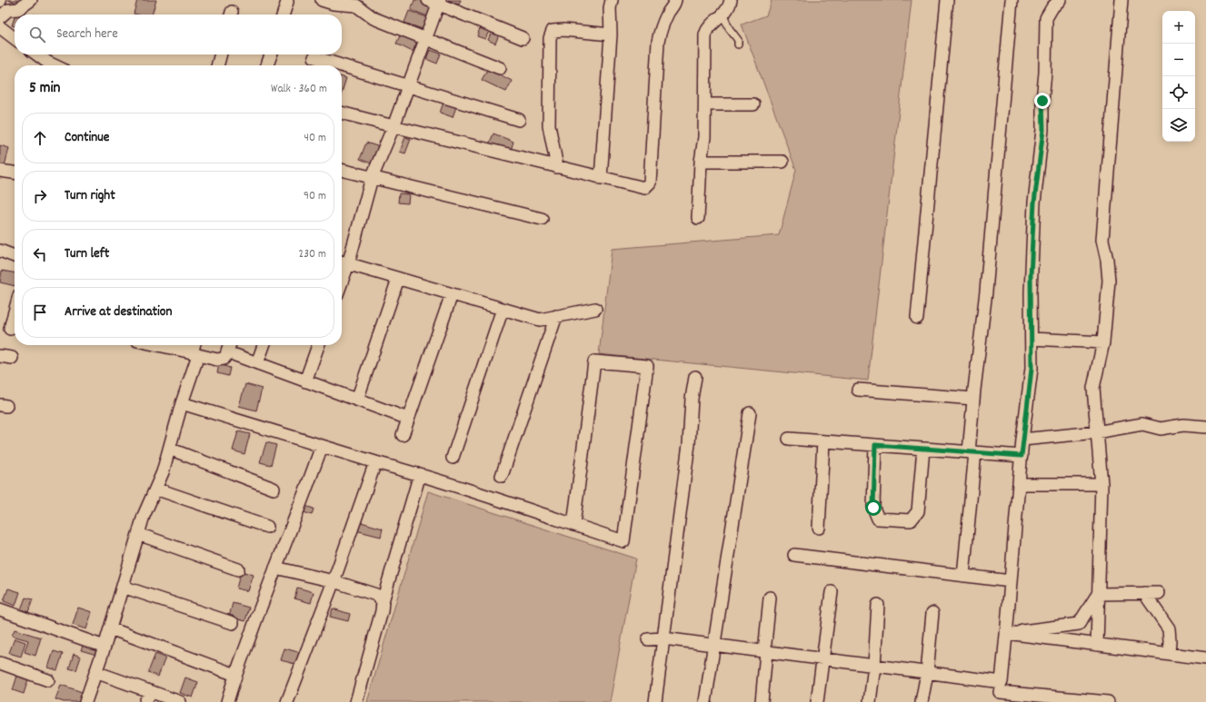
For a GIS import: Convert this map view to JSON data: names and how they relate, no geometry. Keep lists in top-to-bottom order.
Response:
{
  "page": {
    "map_buttons": ["+", "−"],
    "search": "Search here",
    "heading": ["5 min", "Walk · 360 m"],
    "list": [
      ["Continue", "40 m"],
      ["Turn right", "90 m"],
      ["Turn left", "230 m"],
      "Arrive at destination"
    ]
  }
}
